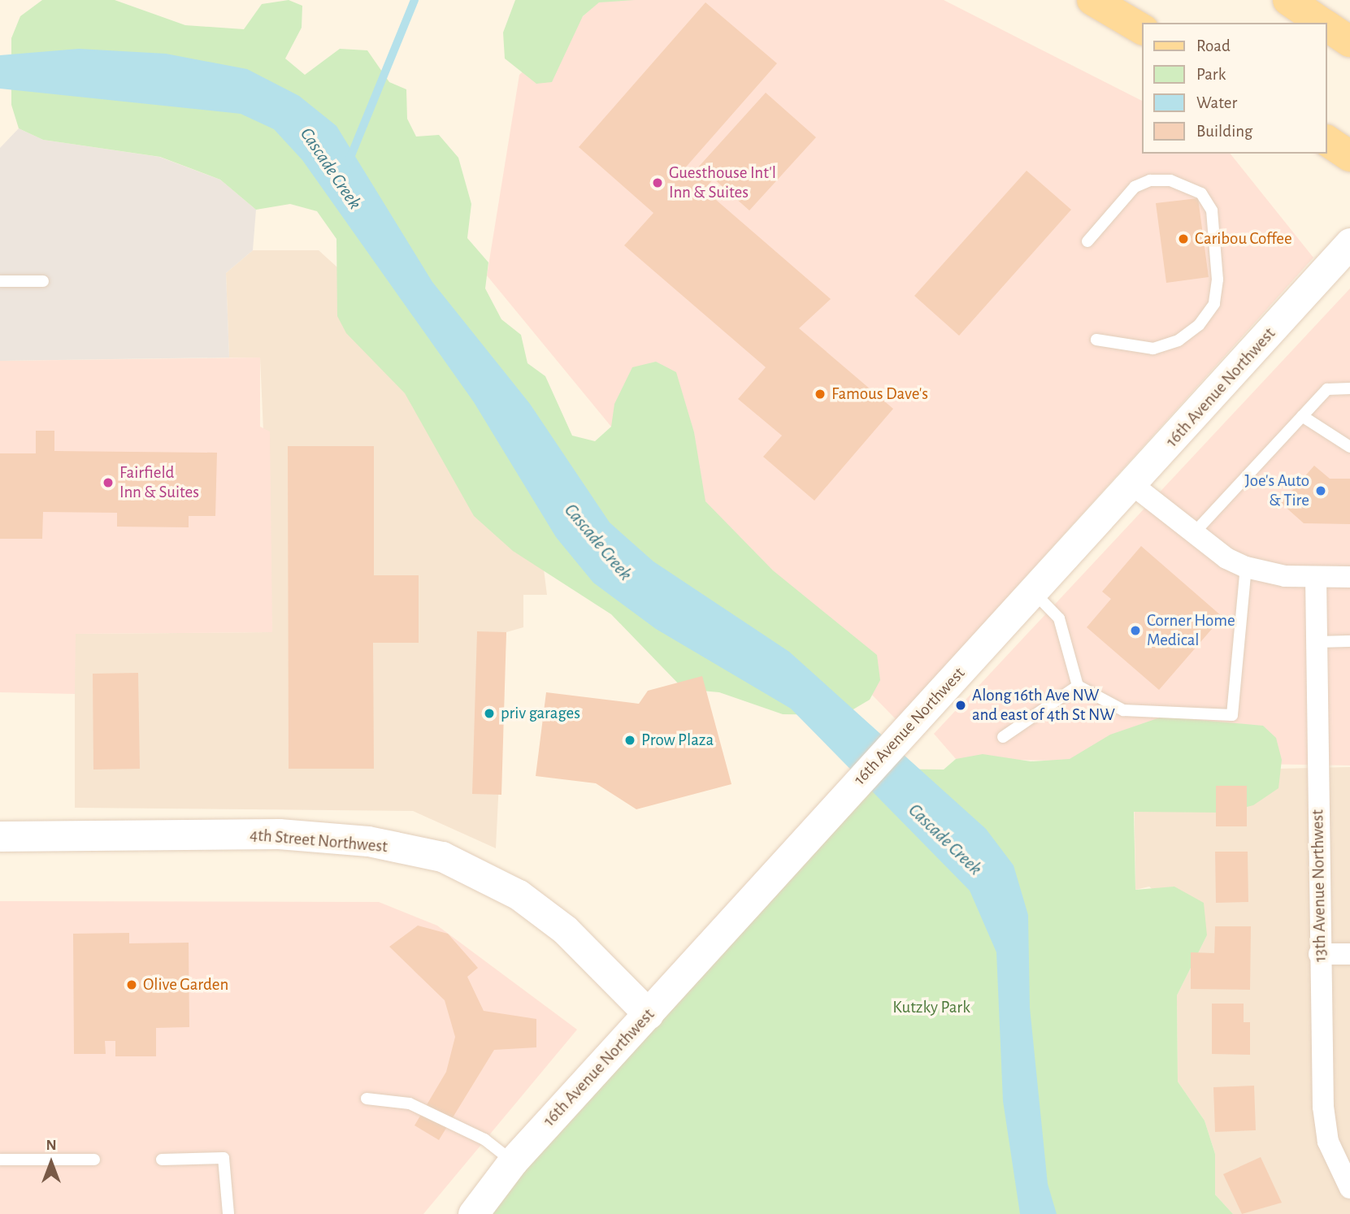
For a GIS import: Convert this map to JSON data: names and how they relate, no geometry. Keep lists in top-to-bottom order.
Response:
{
  "streets": {
    "street": ["16th Avenue Northwest", "4th Street Northwest", "13th Avenue Northwest"]
  },
  "crossings": [
    ["16th Avenue Northwest", "4th Street Northwest"]
  ],
  "water": ["Cascade Creek"],
  "parks": ["Kutzky Park"],
  "places": [
    "Guesthouse Int'l Inn & Suites",
    "Caribou Coffee",
    "Famous Dave's",
    "Fairfield Inn & Suites",
    "Joe's Auto & Tire",
    "Corner Home Medical",
    "Along 16th Ave NW and east of 4th St NW",
    "priv garages",
    "Prow Plaza",
    "Olive Garden"
  ],
  "legend": [
    "Road",
    "Park",
    "Water",
    "Building"
  ],
  "north": "top"
}
